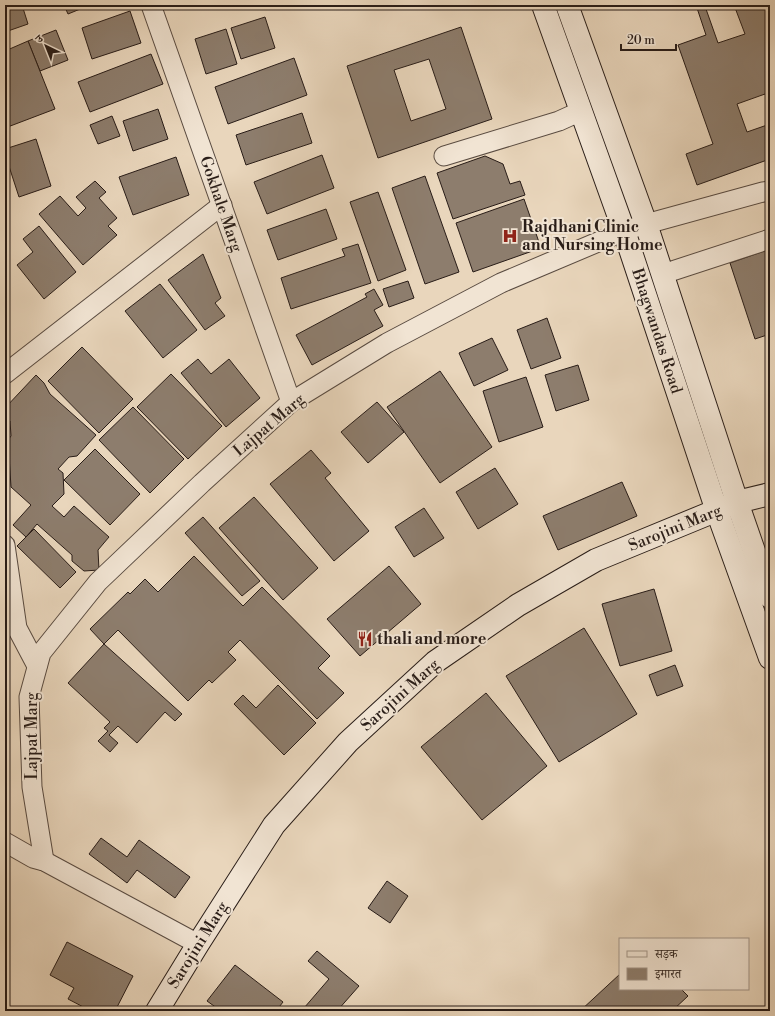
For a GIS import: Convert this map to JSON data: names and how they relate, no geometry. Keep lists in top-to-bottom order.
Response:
{
  "streets": {
    "street": [
      "Gokhale Marg",
      "Bhagwandas Road",
      "Lajpat Marg",
      "Sarojini Marg"
    ]
  },
  "crossings": [
    ["Gokhale Marg", "Lajpat Marg"],
    ["Bhagwandas Road", "Lajpat Marg"],
    ["Bhagwandas Road", "Sarojini Marg"]
  ],
  "places": {
    "hospital": ["Rajdhani Clinic and Nursing Home"],
    "restaurant": ["thali and more"]
  },
  "legend": ["सड़क", "इमारत"],
  "scale_bar": "20 m",
  "north": "top left"
}
